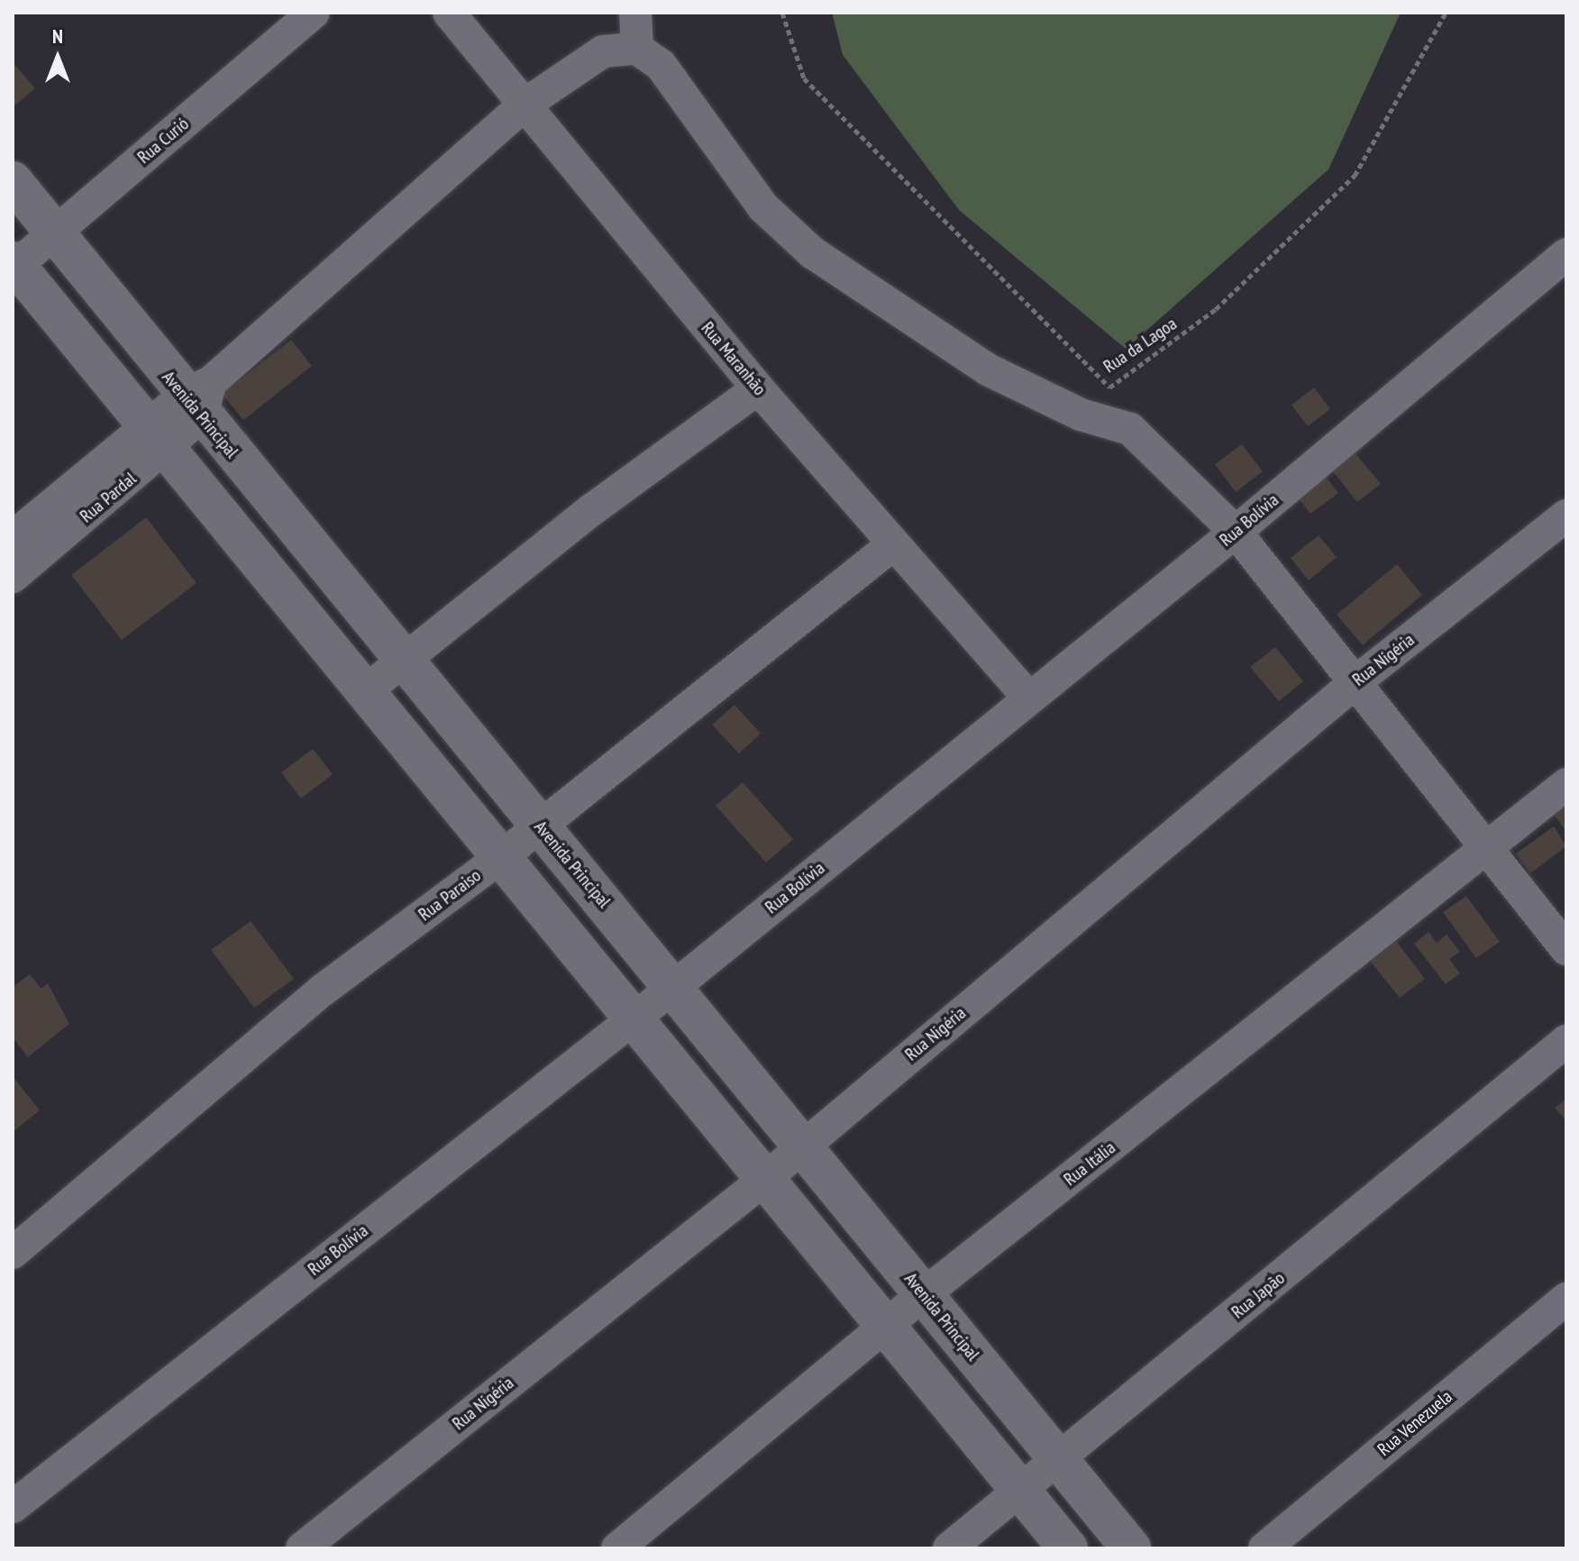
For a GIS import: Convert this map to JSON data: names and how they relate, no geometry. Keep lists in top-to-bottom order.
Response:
{
  "streets": {
    "street": [
      "Rua Curió",
      "Rua Maranhão",
      "Avenida Principal",
      "Rua Pardal",
      "Rua Bolívia",
      "Rua Nigéria",
      "Rua Paraiso",
      "Rua Itália",
      "Rua Japão",
      "Rua Venezuela"
    ],
    "path": ["Rua da Lagoa"]
  },
  "crossings": [
    ["Rua Curió", "Avenida Principal"],
    ["Rua Maranhão", "Rua Bolívia"],
    ["Rua Maranhão", "Rua Paraiso"],
    ["Avenida Principal", "Rua Bolívia"],
    ["Avenida Principal", "Rua Nigéria"],
    ["Avenida Principal", "Rua Paraiso"],
    ["Avenida Principal", "Rua Itália"],
    ["Avenida Principal", "Rua Japão"]
  ],
  "north": "top"
}
